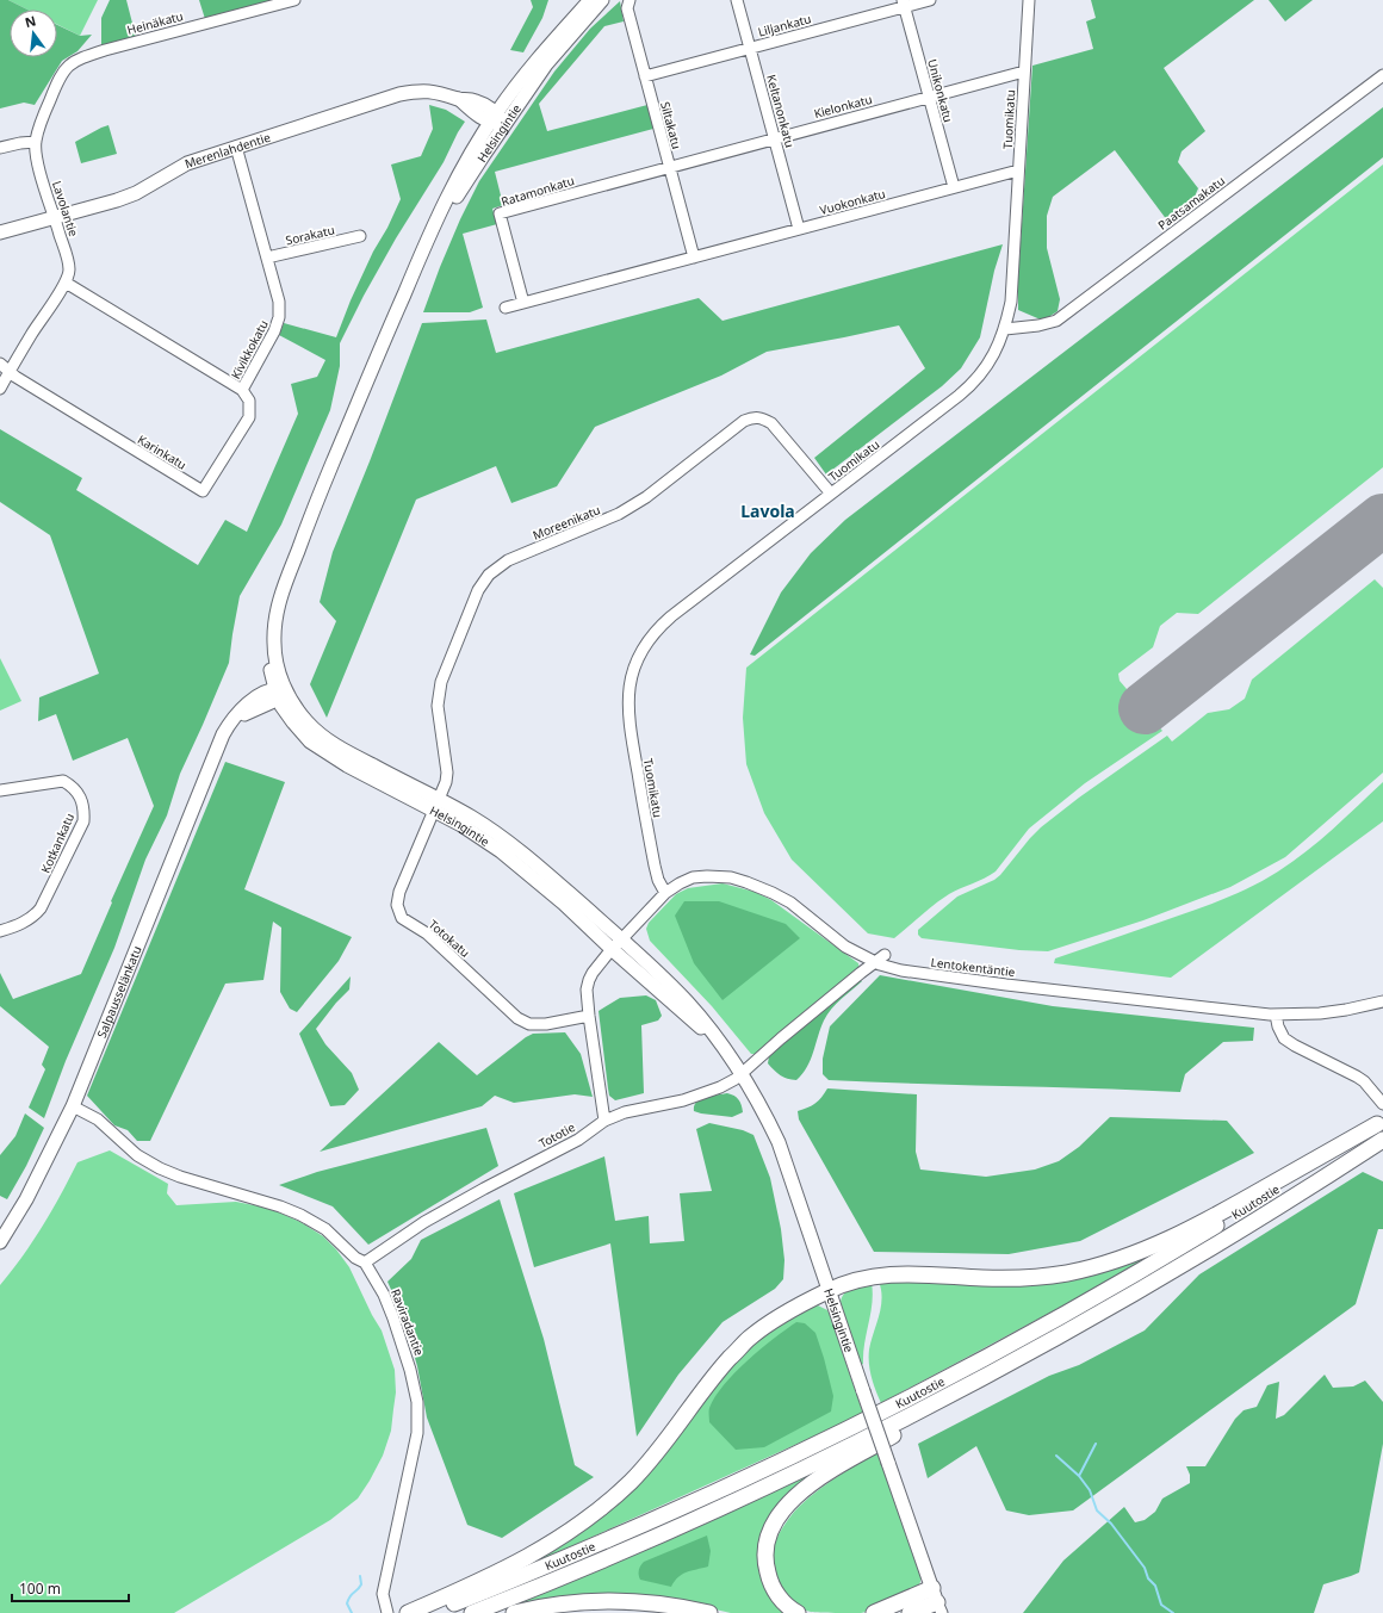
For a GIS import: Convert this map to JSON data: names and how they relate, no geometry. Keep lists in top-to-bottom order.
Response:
{
  "streets": {
    "highway": ["Kuutostie"],
    "main road": ["Helsingintie", "Merenlahdentie", "Salpausselänkatu"],
    "street": [
      "Heinäkatu",
      "Liljankatu",
      "Unikonkatu",
      "Kielonkatu",
      "Keltanonkatu",
      "Tuomikatu",
      "Siltakatu",
      "Ratamonkatu",
      "Vuokonkatu",
      "Paatsamakatu",
      "Lavolantie",
      "Sorakatu",
      "Kivikkokatu",
      "Karinkatu",
      "Moreenikatu",
      "Kotkankatu",
      "Totokatu",
      "Lentokentäntie",
      "Tototie",
      "Raviradantie"
    ]
  },
  "crossings": [
    ["Heinäkatu", "Lavolantie"],
    ["Liljankatu", "Unikonkatu"],
    ["Liljankatu", "Keltanonkatu"],
    ["Liljankatu", "Siltakatu"],
    ["Unikonkatu", "Kielonkatu"],
    ["Unikonkatu", "Vuokonkatu"],
    ["Kielonkatu", "Keltanonkatu"],
    ["Kielonkatu", "Tuomikatu"],
    ["Kielonkatu", "Siltakatu"],
    ["Kielonkatu", "Ratamonkatu"],
    ["Keltanonkatu", "Vuokonkatu"],
    ["Tuomikatu", "Vuokonkatu"],
    ["Tuomikatu", "Paatsamakatu"],
    ["Tuomikatu", "Moreenikatu"],
    ["Tuomikatu", "Lentokentäntie"],
    ["Siltakatu", "Ratamonkatu"],
    ["Siltakatu", "Vuokonkatu"],
    ["Helsingintie", "Merenlahdentie"],
    ["Helsingintie", "Moreenikatu"],
    ["Helsingintie", "Totokatu"],
    ["Helsingintie", "Lentokentäntie"],
    ["Helsingintie", "Salpausselänkatu"],
    ["Helsingintie", "Tototie"],
    ["Merenlahdentie", "Lavolantie"],
    ["Merenlahdentie", "Kivikkokatu"],
    ["Lavolantie", "Kivikkokatu"],
    ["Sorakatu", "Kivikkokatu"],
    ["Kivikkokatu", "Karinkatu"],
    ["Moreenikatu", "Totokatu"],
    ["Lentokentäntie", "Tototie"],
    ["Salpausselänkatu", "Raviradantie"],
    ["Tototie", "Raviradantie"]
  ],
  "districts": ["Lavola"],
  "scale_bar": "100 m",
  "north": "top"
}
